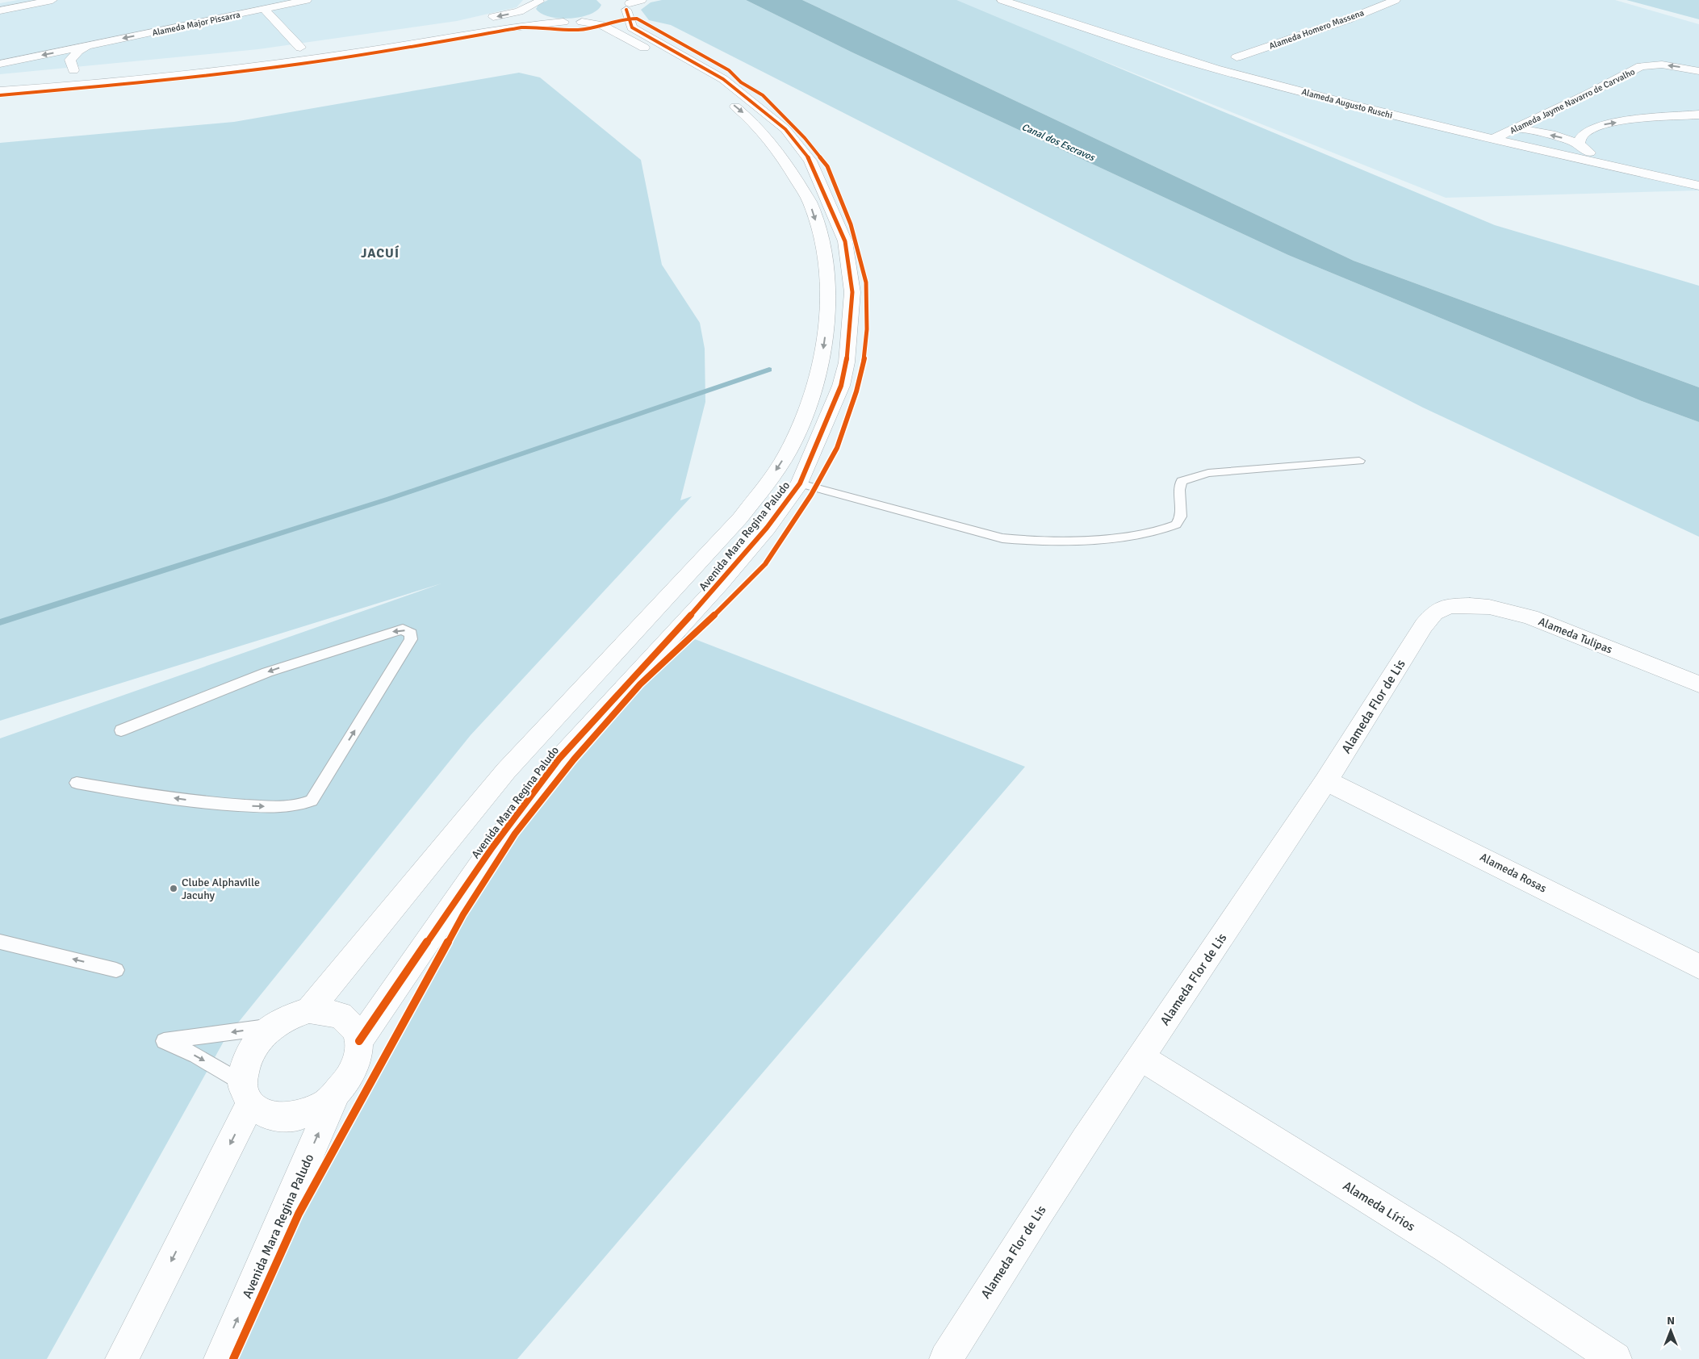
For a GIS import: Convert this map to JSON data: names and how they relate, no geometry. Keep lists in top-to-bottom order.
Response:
{
  "streets": {
    "street": [
      "Alameda Major Pissarra",
      "Alameda Homero Massena",
      "Alameda Jayme Navarro de Carvalho",
      "Alameda Augusto Ruschi",
      "Avenida Mara Regina Paludo",
      "Alameda Tulipas",
      "Alameda Flor de Lis",
      "Alameda Rosas",
      "Alameda Lírios"
    ]
  },
  "crossings": [
    ["Alameda Jayme Navarro de Carvalho", "Alameda Augusto Ruschi"],
    ["Alameda Tulipas", "Alameda Flor de Lis"],
    ["Alameda Flor de Lis", "Alameda Rosas"],
    ["Alameda Flor de Lis", "Alameda Lírios"]
  ],
  "districts": ["JACUÍ"],
  "water": ["Canal dos Escravos"],
  "places": ["Clube Alphaville Jacuhy"],
  "north": "top"
}
